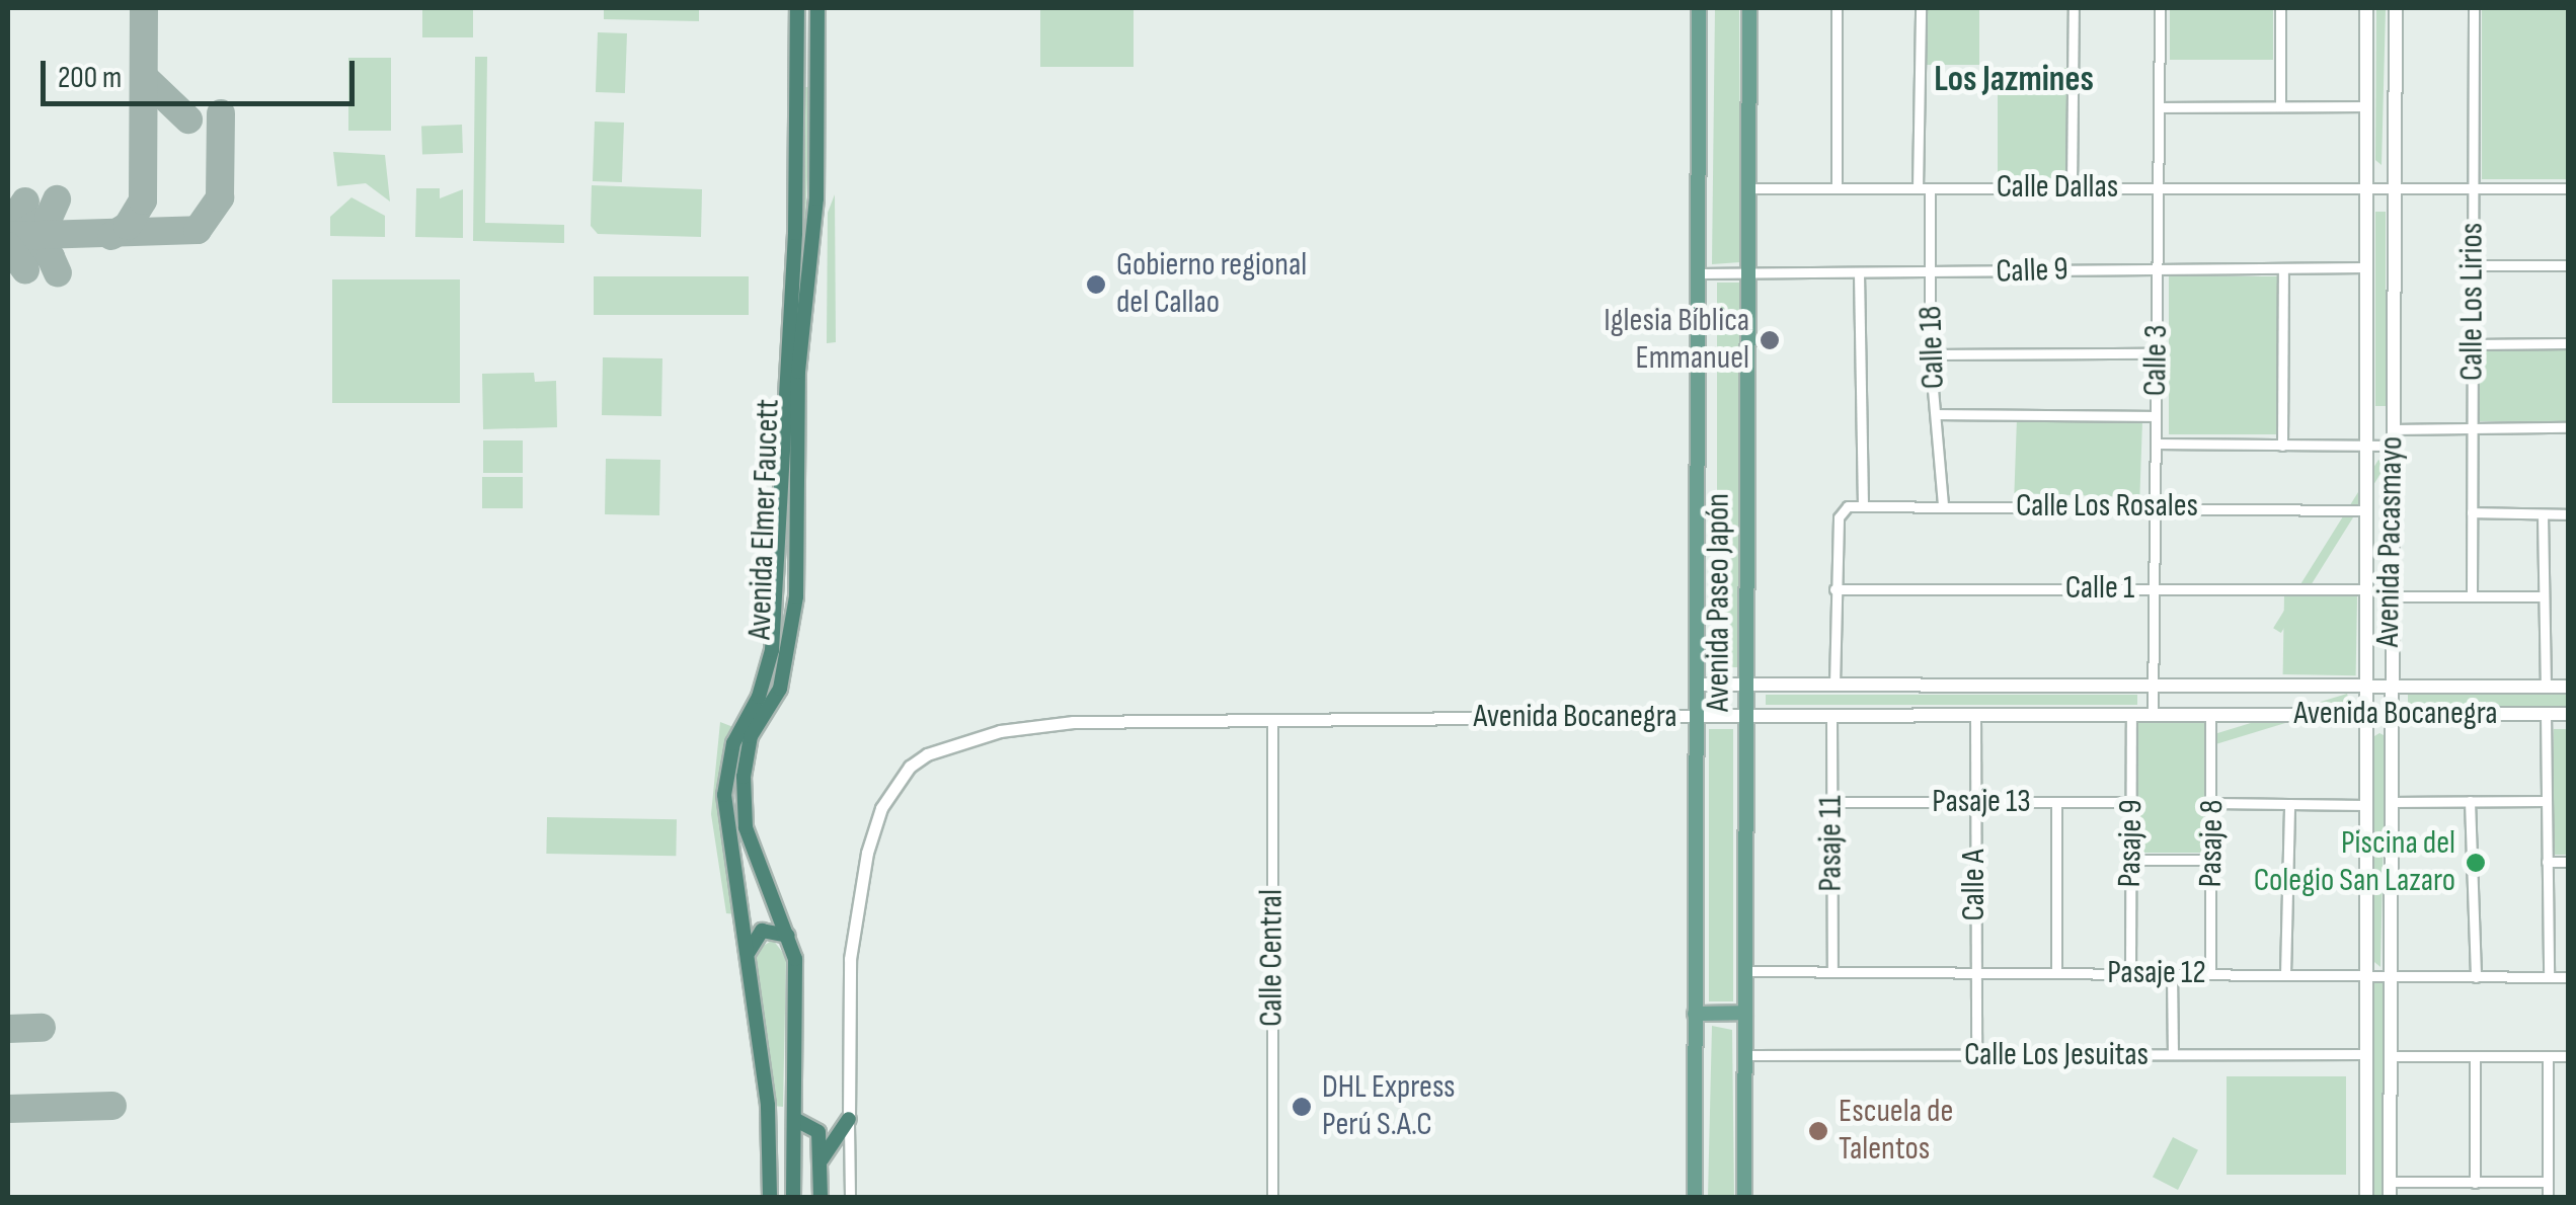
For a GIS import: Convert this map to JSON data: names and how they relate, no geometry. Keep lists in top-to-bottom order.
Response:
{
  "streets": {
    "highway": ["Avenida Elmer Faucett"],
    "main road": ["Avenida Pacasmayo", "Avenida Paseo Japón", "Avenida Bocanegra"],
    "street": [
      "Calle Dallas",
      "Calle 9",
      "Calle Los Lirios",
      "Calle 18",
      "Calle 3",
      "Calle Los Rosales",
      "Calle 1",
      "Pasaje 13",
      "Pasaje 11",
      "Pasaje 9",
      "Pasaje 8",
      "Calle A",
      "Calle Central",
      "Pasaje 12",
      "Calle Los Jesuitas"
    ]
  },
  "crossings": [
    ["Calle Dallas", "Calle Los Lirios"],
    ["Calle Dallas", "Calle 18"],
    ["Calle Dallas", "Calle 3"],
    ["Calle Dallas", "Avenida Pacasmayo"],
    ["Calle Dallas", "Avenida Paseo Japón"],
    ["Calle 9", "Calle 18"],
    ["Calle 9", "Calle 3"],
    ["Calle 9", "Avenida Pacasmayo"],
    ["Calle 9", "Avenida Paseo Japón"],
    ["Calle 18", "Calle Los Rosales"],
    ["Calle 3", "Calle Los Rosales"],
    ["Calle 3", "Calle 1"],
    ["Calle 3", "Avenida Bocanegra"],
    ["Calle Los Rosales", "Avenida Pacasmayo"],
    ["Calle Los Rosales", "Calle 1"],
    ["Avenida Pacasmayo", "Calle 1"],
    ["Avenida Pacasmayo", "Avenida Bocanegra"],
    ["Avenida Pacasmayo", "Pasaje 12"],
    ["Avenida Pacasmayo", "Calle Los Jesuitas"],
    ["Avenida Paseo Japón", "Avenida Bocanegra"],
    ["Avenida Paseo Japón", "Pasaje 12"],
    ["Avenida Paseo Japón", "Calle Los Jesuitas"],
    ["Avenida Bocanegra", "Pasaje 11"],
    ["Avenida Bocanegra", "Pasaje 9"],
    ["Avenida Bocanegra", "Pasaje 8"],
    ["Avenida Bocanegra", "Calle A"],
    ["Avenida Bocanegra", "Calle Central"],
    ["Pasaje 13", "Pasaje 11"],
    ["Pasaje 13", "Pasaje 9"],
    ["Pasaje 13", "Calle A"],
    ["Pasaje 11", "Pasaje 12"],
    ["Pasaje 9", "Pasaje 12"],
    ["Pasaje 8", "Pasaje 12"],
    ["Calle A", "Pasaje 12"],
    ["Calle A", "Calle Los Jesuitas"]
  ],
  "districts": ["Los Jazmines"],
  "places": [
    "Gobierno regional del Callao",
    "Iglesia Bíblica Emmanuel",
    "Piscina del Colegio San Lazaro",
    "DHL Express Perú S.A.C",
    "Escuela de Talentos"
  ],
  "scale_bar": "200 m"
}
